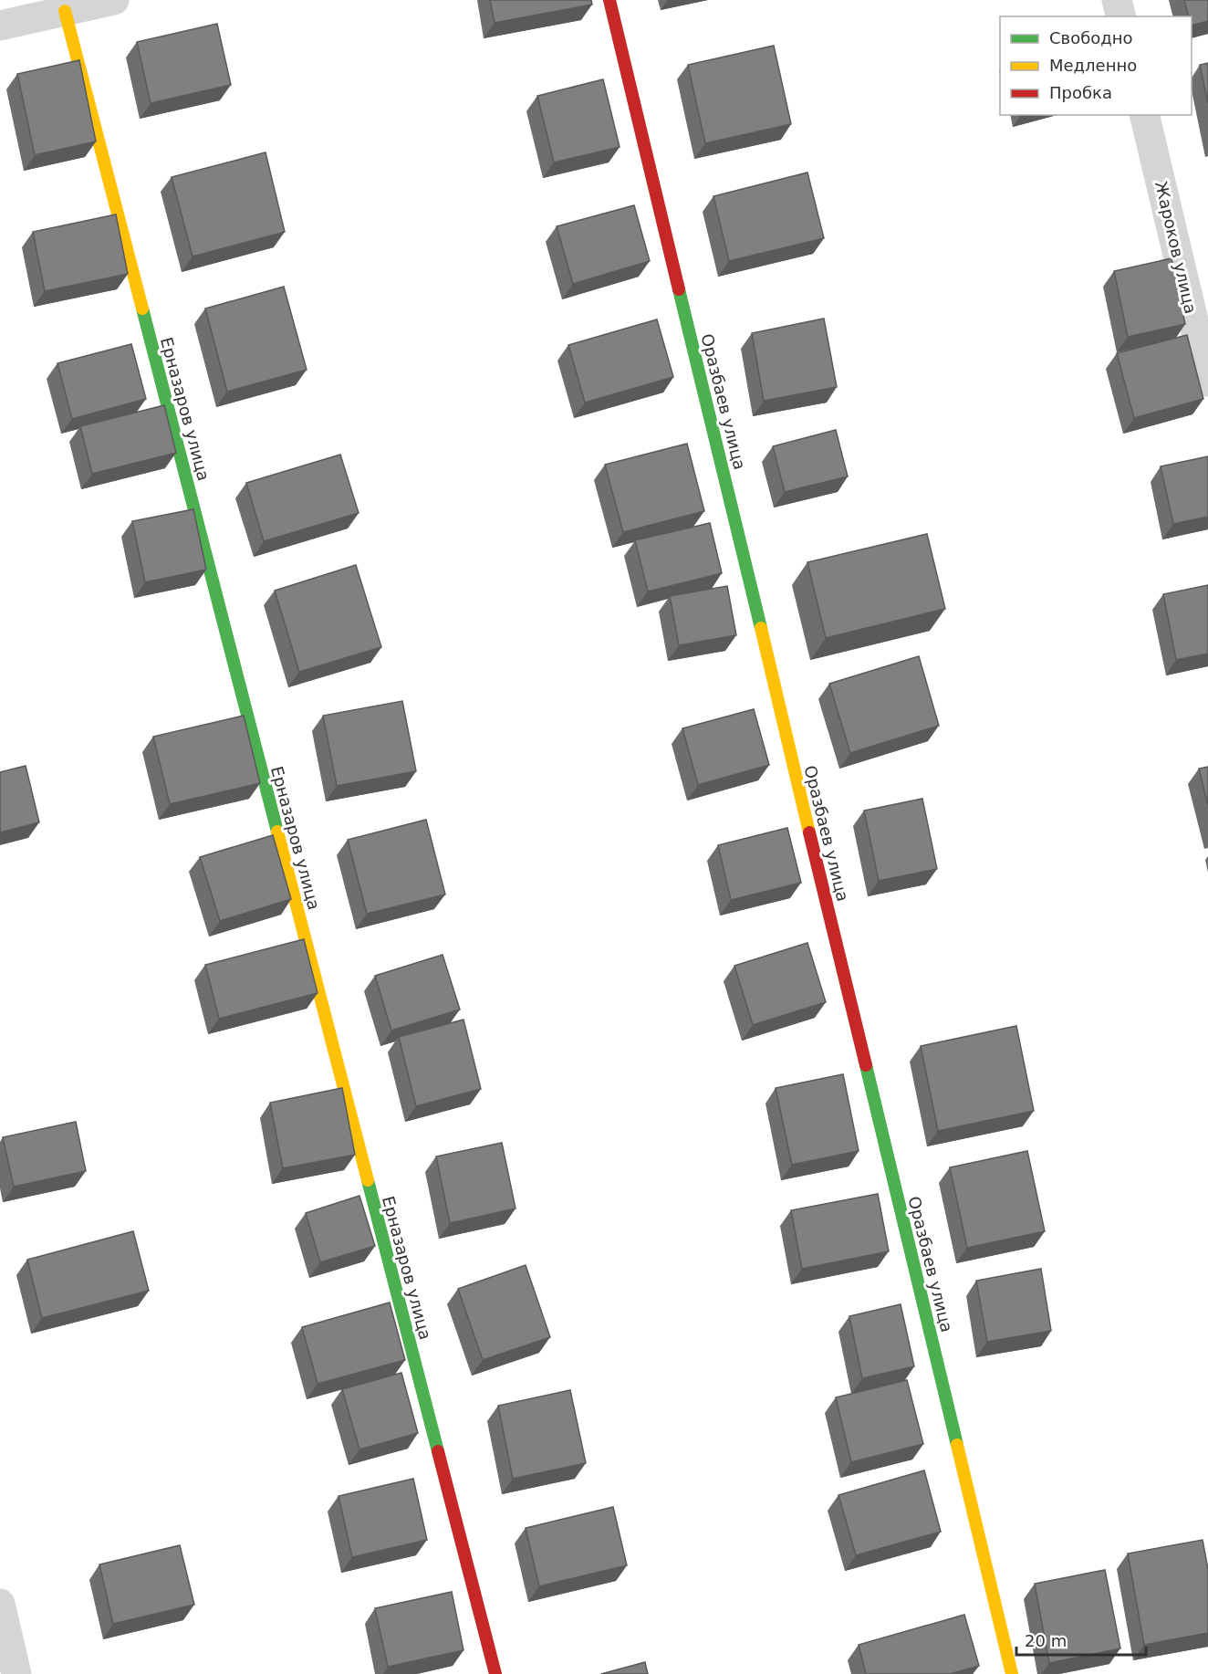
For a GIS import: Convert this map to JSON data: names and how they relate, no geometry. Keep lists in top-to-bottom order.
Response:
{
  "streets": {
    "street": ["Жароков улица", "Оразбаев улица", "Ерназаров улица"]
  },
  "legend": ["Свободно", "Медленно", "Пробка"],
  "scale_bar": "20 m"
}
